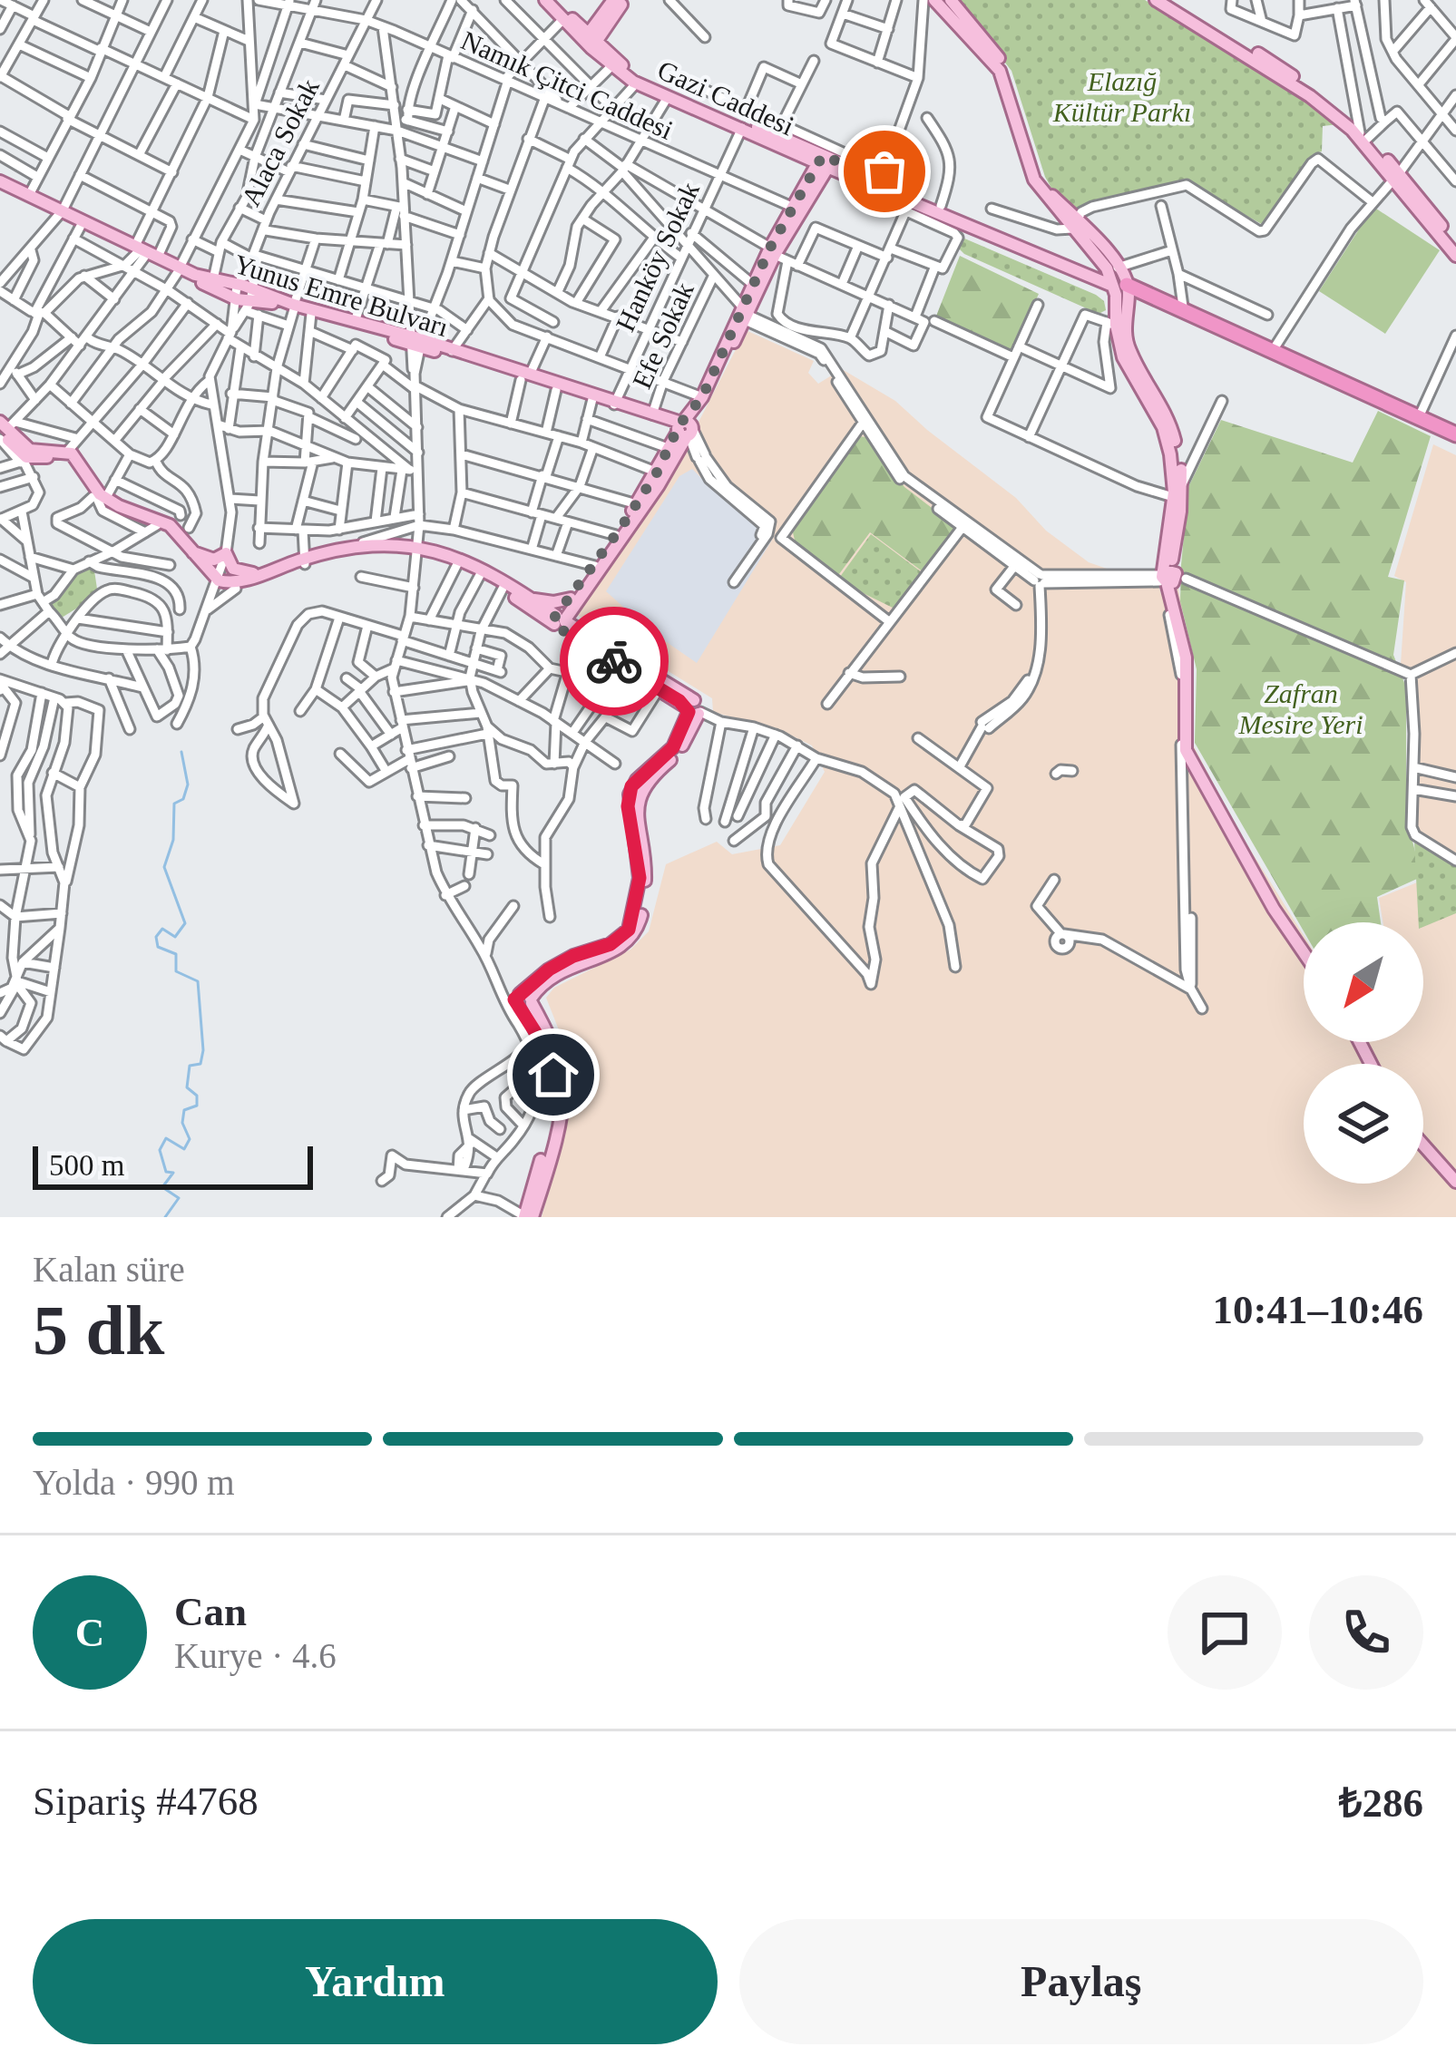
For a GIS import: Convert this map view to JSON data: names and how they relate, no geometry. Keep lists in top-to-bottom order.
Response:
{
  "streets": {
    "main road": ["Gazi Caddesi", "Yunus Emre Bulvarı"],
    "street": [
      "Namık Çitci Caddesi",
      "Alaca Sokak",
      "Hanköy Sokak",
      "Efe Sokak"
    ]
  },
  "crossings": [
    ["Namık Çitci Caddesi", "Alaca Sokak"],
    ["Namık Çitci Caddesi", "Hanköy Sokak"],
    ["Gazi Caddesi", "Hanköy Sokak"],
    ["Hanköy Sokak", "Yunus Emre Bulvarı"],
    ["Yunus Emre Bulvarı", "Efe Sokak"]
  ],
  "parks": ["Elazığ Kültür Parkı", "Zafran Mesire Yeri"],
  "scale_bar": "500 m",
  "north": "bottom left",
  "page": {
    "scale": "500 m",
    "heading": ["5 dk", "Kalan süre", "10:41–10:46"],
    "panel": [
      "Can",
      "Kurye · 4.6",
      "Sipariş #4768",
      "₺286"
    ],
    "bar": "Yolda · 990 m",
    "round": "C",
    "buttons": ["Yardım", "Paylaş"]
  }
}
